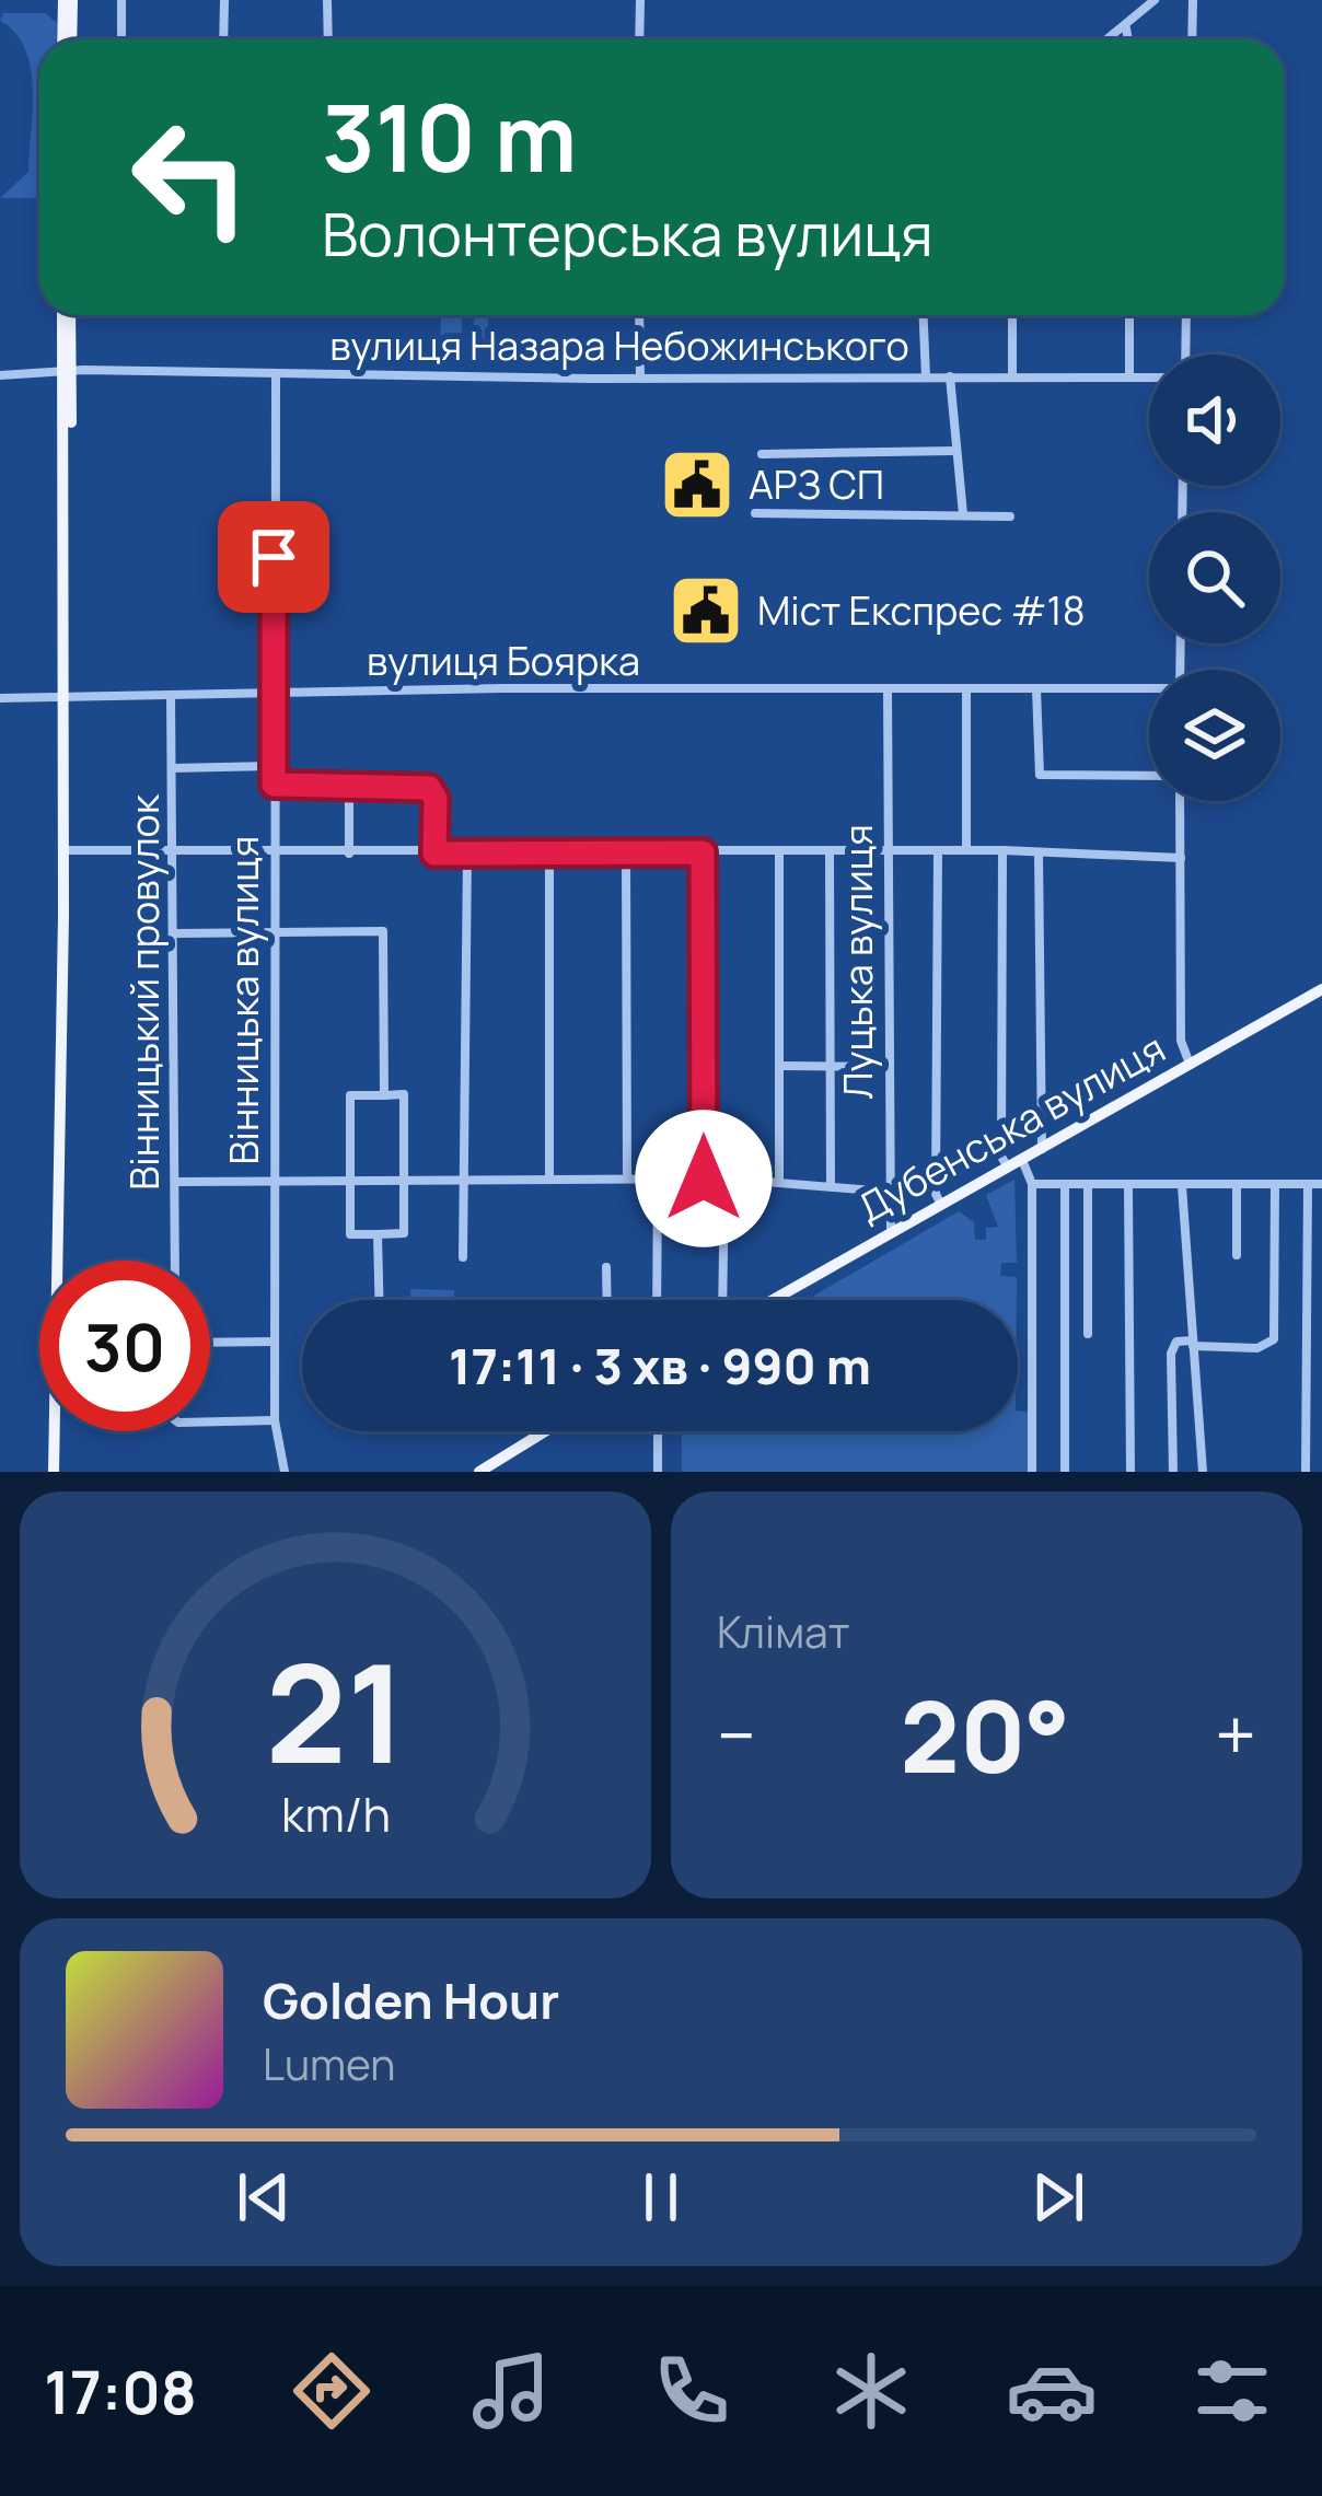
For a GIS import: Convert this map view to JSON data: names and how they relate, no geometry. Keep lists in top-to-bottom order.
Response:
{
  "streets": {
    "main road": ["Дубенська вулиця"],
    "street": [
      "вулиця Назара Небожинського",
      "вулиця Боярка",
      "Луцька вулиця",
      "Вінницький провулок",
      "Вінницька вулиця"
    ]
  },
  "crossings": [
    ["вулиця Назара Небожинського", "Вінницька вулиця"],
    ["вулиця Боярка", "Луцька вулиця"],
    ["вулиця Боярка", "Вінницький провулок"],
    ["вулиця Боярка", "Вінницька вулиця"],
    ["Луцька вулиця", "Дубенська вулиця"]
  ],
  "places": {
    "public building": ["АРЗ СП", "Міст Експрес #18"]
  },
  "page": {
    "turn": ["310 m", "Волонтерська вулиця"],
    "limit": "30",
    "trip": "17:11 · 3 хв · 990 m",
    "tile": "Клімат",
    "heat": ["−", "20°", "+"],
    "song": ["Golden Hour", "Lumen"],
    "tabs": "17:08",
    "gauge": ["21", "km/h"]
  }
}
